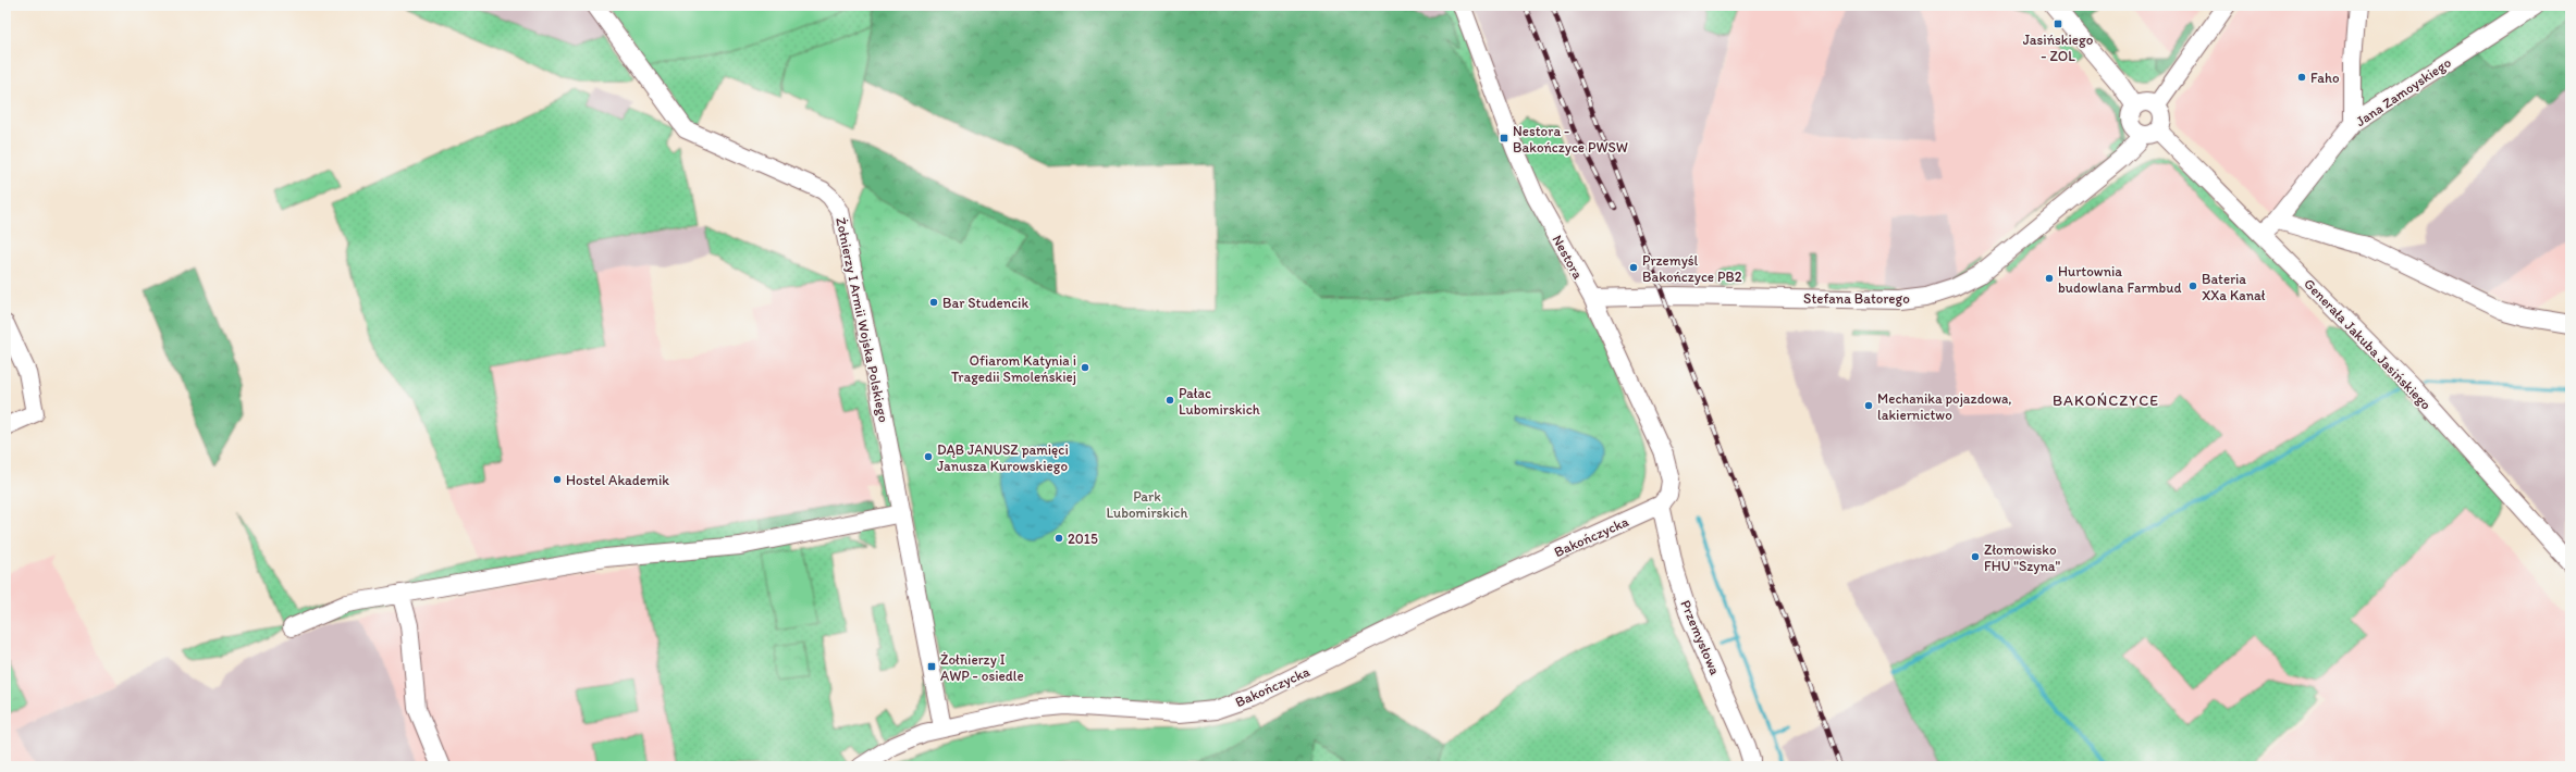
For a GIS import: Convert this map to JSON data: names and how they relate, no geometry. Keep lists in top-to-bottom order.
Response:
{
  "streets": {
    "street": [
      "Jana Zamoyskiego",
      "Nestora",
      "Stefana Batorego",
      "Żołnierzy I Armii Wojska Polskiego",
      "Generała Jakuba Jasińskiego",
      "Bakończycka",
      "Przemysłowa"
    ]
  },
  "crossings": [
    ["Jana Zamoyskiego", "Generała Jakuba Jasińskiego"],
    ["Nestora", "Stefana Batorego"],
    ["Nestora", "Bakończycka"],
    ["Nestora", "Przemysłowa"],
    ["Stefana Batorego", "Generała Jakuba Jasińskiego"],
    ["Żołnierzy I Armii Wojska Polskiego", "Bakończycka"],
    ["Bakończycka", "Przemysłowa"]
  ],
  "districts": ["BAKOŃCZYCE"],
  "parks": ["Park Lubomirskich"],
  "places": {
    "transit": ["Jasińskiego - ZOL", "Nestora - Bakończyce PWSW", "Żołnierzy I AWP - osiedle"],
    "other": [
      "Faho",
      "Przemyśl Bakończyce PB2",
      "Hurtownia budowlana Farmbud",
      "Bateria XXa Kanał",
      "Bar Studencik",
      "Ofiarom Katynia i Tragedii Smoleńskiej",
      "Pałac Lubomirskich",
      "Mechanika pojazdowa, lakiernictwo",
      "DĄB JANUSZ pamięci Janusza Kurowskiego",
      "Hostel Akademik",
      "2015",
      "Złomowisko FHU \"Szyna\""
    ]
  }
}
